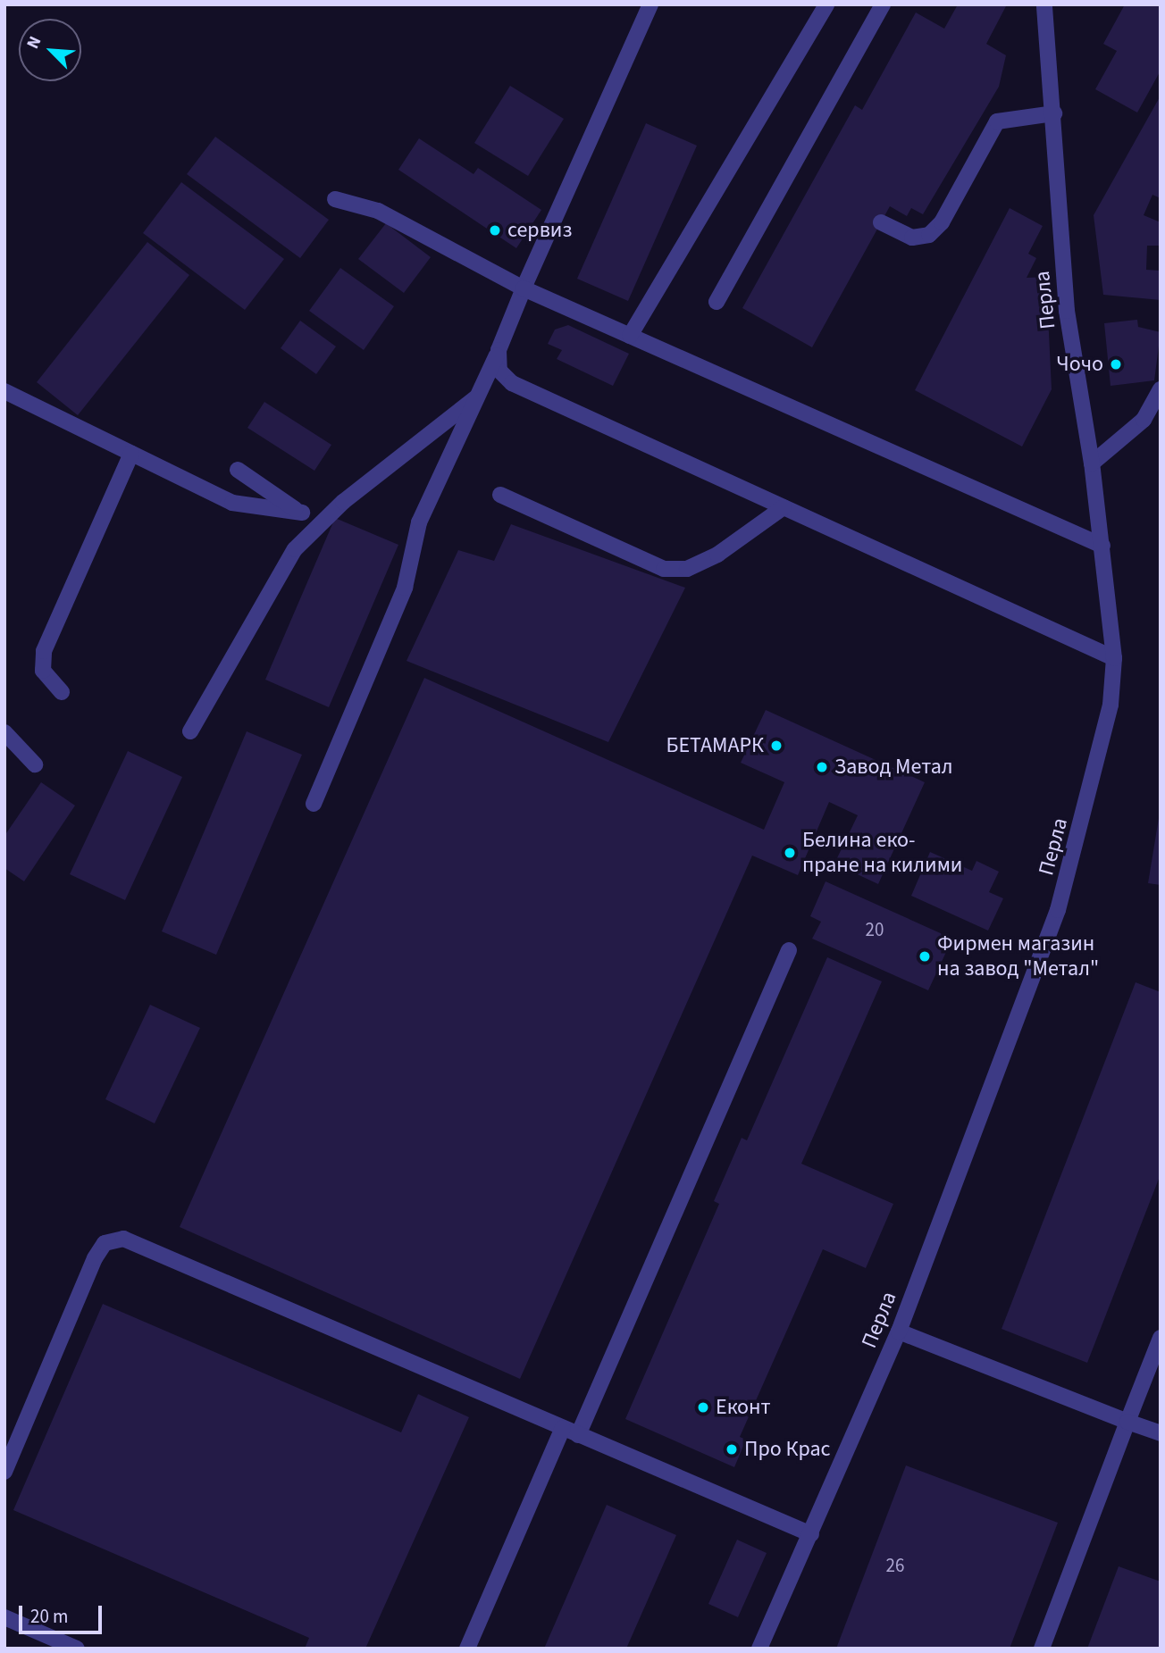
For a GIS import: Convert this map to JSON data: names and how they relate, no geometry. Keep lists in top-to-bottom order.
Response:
{
  "streets": {
    "street": ["Перла"]
  },
  "places": [
    "сервиз",
    "Чочо",
    "БЕТАМАРК",
    "Завод Метал",
    "Белина еко- пране на килими",
    "Фирмен магазин на завод \"Метал\"",
    "Еконт",
    "Про Крас"
  ],
  "house_numbers": ["20", "26"],
  "scale_bar": "20 m",
  "north": "top left"
}
